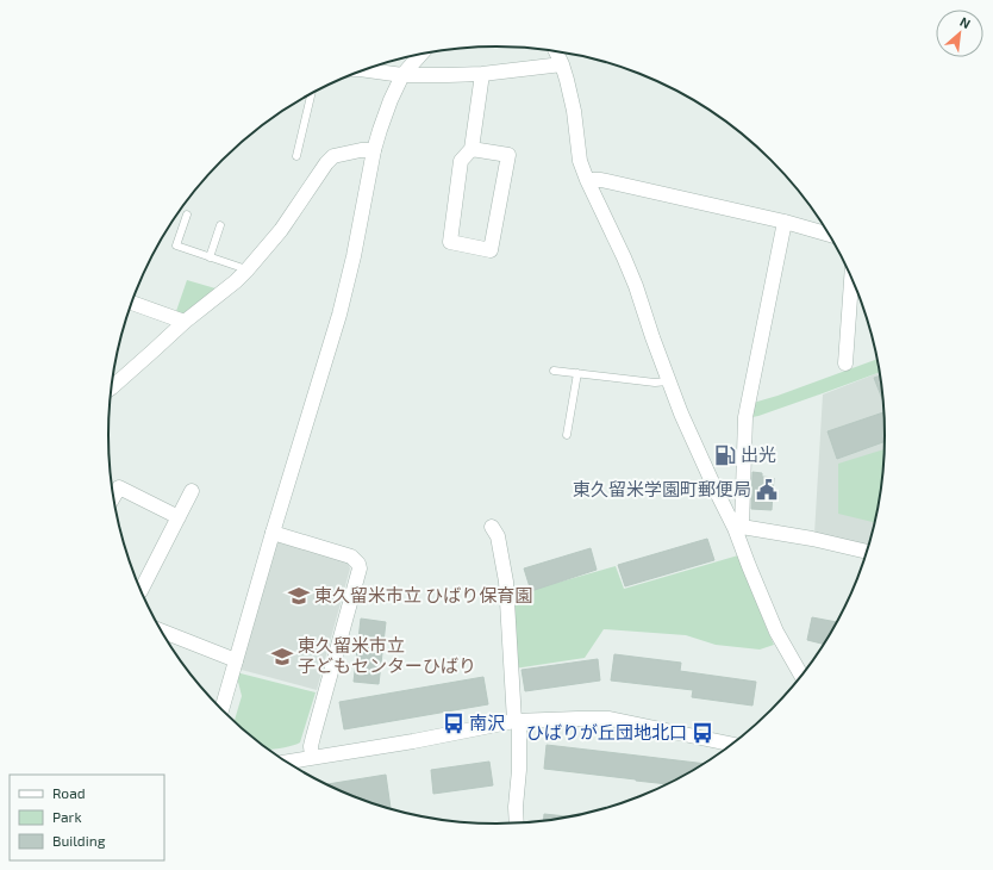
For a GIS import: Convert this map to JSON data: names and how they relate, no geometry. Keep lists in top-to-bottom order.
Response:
{
  "places": {
    "fuel station": ["出光"],
    "public building": ["東久留米学園町郵便局"],
    "school or university": ["東久留米市立 ひばり保育園", "東久留米市立 子どもセンターひばり"],
    "bus stop": ["南沢", "ひばりが丘団地北口"]
  },
  "legend": ["Road", "Park", "Building"],
  "north": "top right"
}
